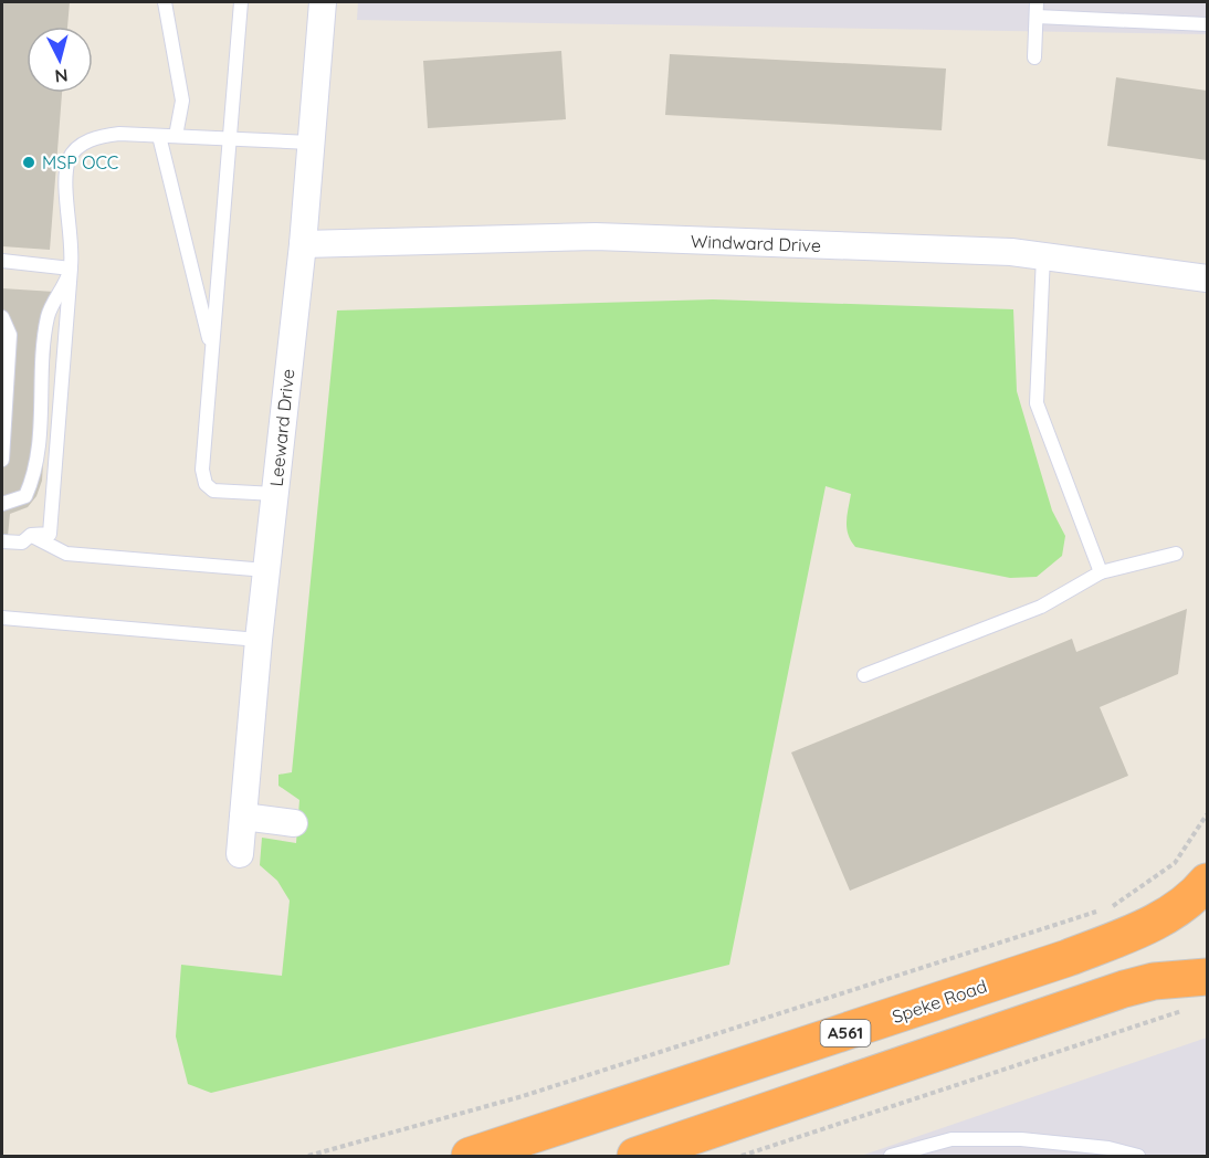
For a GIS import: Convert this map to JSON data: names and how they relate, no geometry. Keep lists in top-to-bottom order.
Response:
{
  "streets": {
    "highway": ["Speke Road", "A561"],
    "street": ["Windward Drive", "Leeward Drive"]
  },
  "crossings": [
    ["Windward Drive", "Leeward Drive"]
  ],
  "places": ["MSP OCC"],
  "north": "bottom"
}
